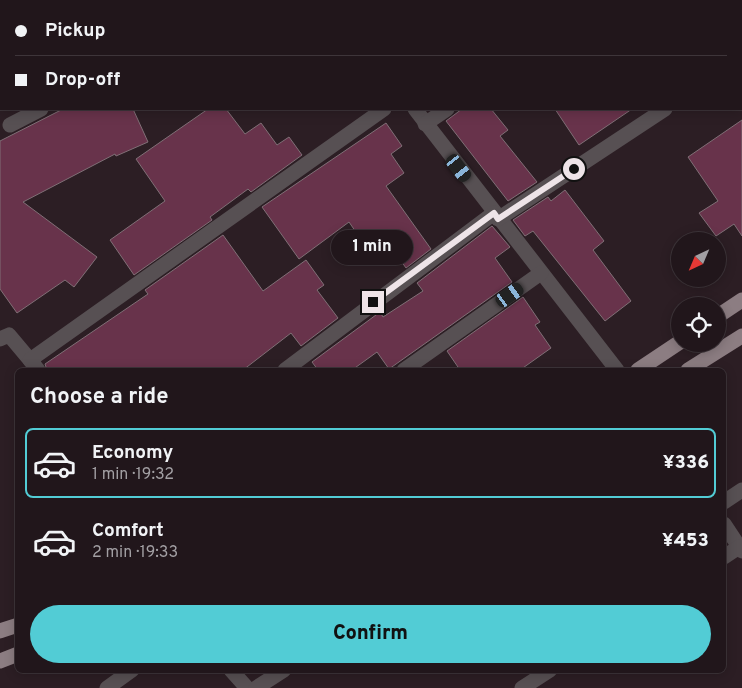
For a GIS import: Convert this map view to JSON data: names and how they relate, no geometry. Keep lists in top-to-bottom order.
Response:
{
  "north": "bottom left",
  "page": {
    "banner": ["Pickup", "Drop-off"],
    "bubble": "1 min",
    "heading": "Choose a ride",
    "list": [
      {
        "name": "Economy",
        "note": "1 min · 19:32",
        "value": "¥336"
      },
      {
        "name": "Comfort",
        "note": "2 min · 19:33",
        "value": "¥453"
      }
    ],
    "buttons": "Confirm"
  }
}
